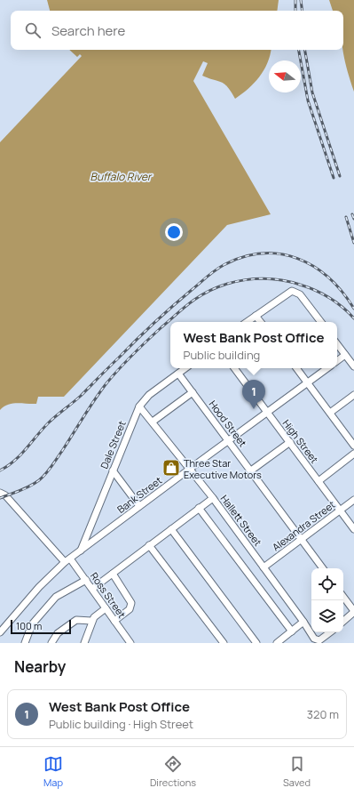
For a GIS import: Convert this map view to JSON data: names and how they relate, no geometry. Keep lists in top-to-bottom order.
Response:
{
  "streets": {
    "street": [
      "Hood Street",
      "High Street",
      "Dale Street",
      "Bank Street",
      "Hallett Street",
      "Alexandra Street",
      "Ross Street"
    ]
  },
  "crossings": [
    ["Hood Street", "Dale Street"],
    ["Hood Street", "Bank Street"],
    ["Hood Street", "Alexandra Street"],
    ["High Street", "Bank Street"],
    ["High Street", "Alexandra Street"],
    ["Dale Street", "Bank Street"],
    ["Dale Street", "Hallett Street"],
    ["Bank Street", "Hallett Street"],
    ["Bank Street", "Ross Street"],
    ["Hallett Street", "Alexandra Street"]
  ],
  "water": ["Buffalo River"],
  "places": {
    "shop": ["Three Star Executive Motors"]
  },
  "scale_bar": "100 m",
  "north": "left",
  "page": {
    "search": "Search here",
    "popup": ["West Bank Post Office", "Public building"],
    "pins": "1",
    "scale": "100 m",
    "heading": "Nearby",
    "list": [
      {
        "mark": "1",
        "name": "West Bank Post Office",
        "note": "Public building · High Street",
        "value": "320 m"
      }
    ],
    "nav": ["Map", "Directions", "Saved"]
  }
}
